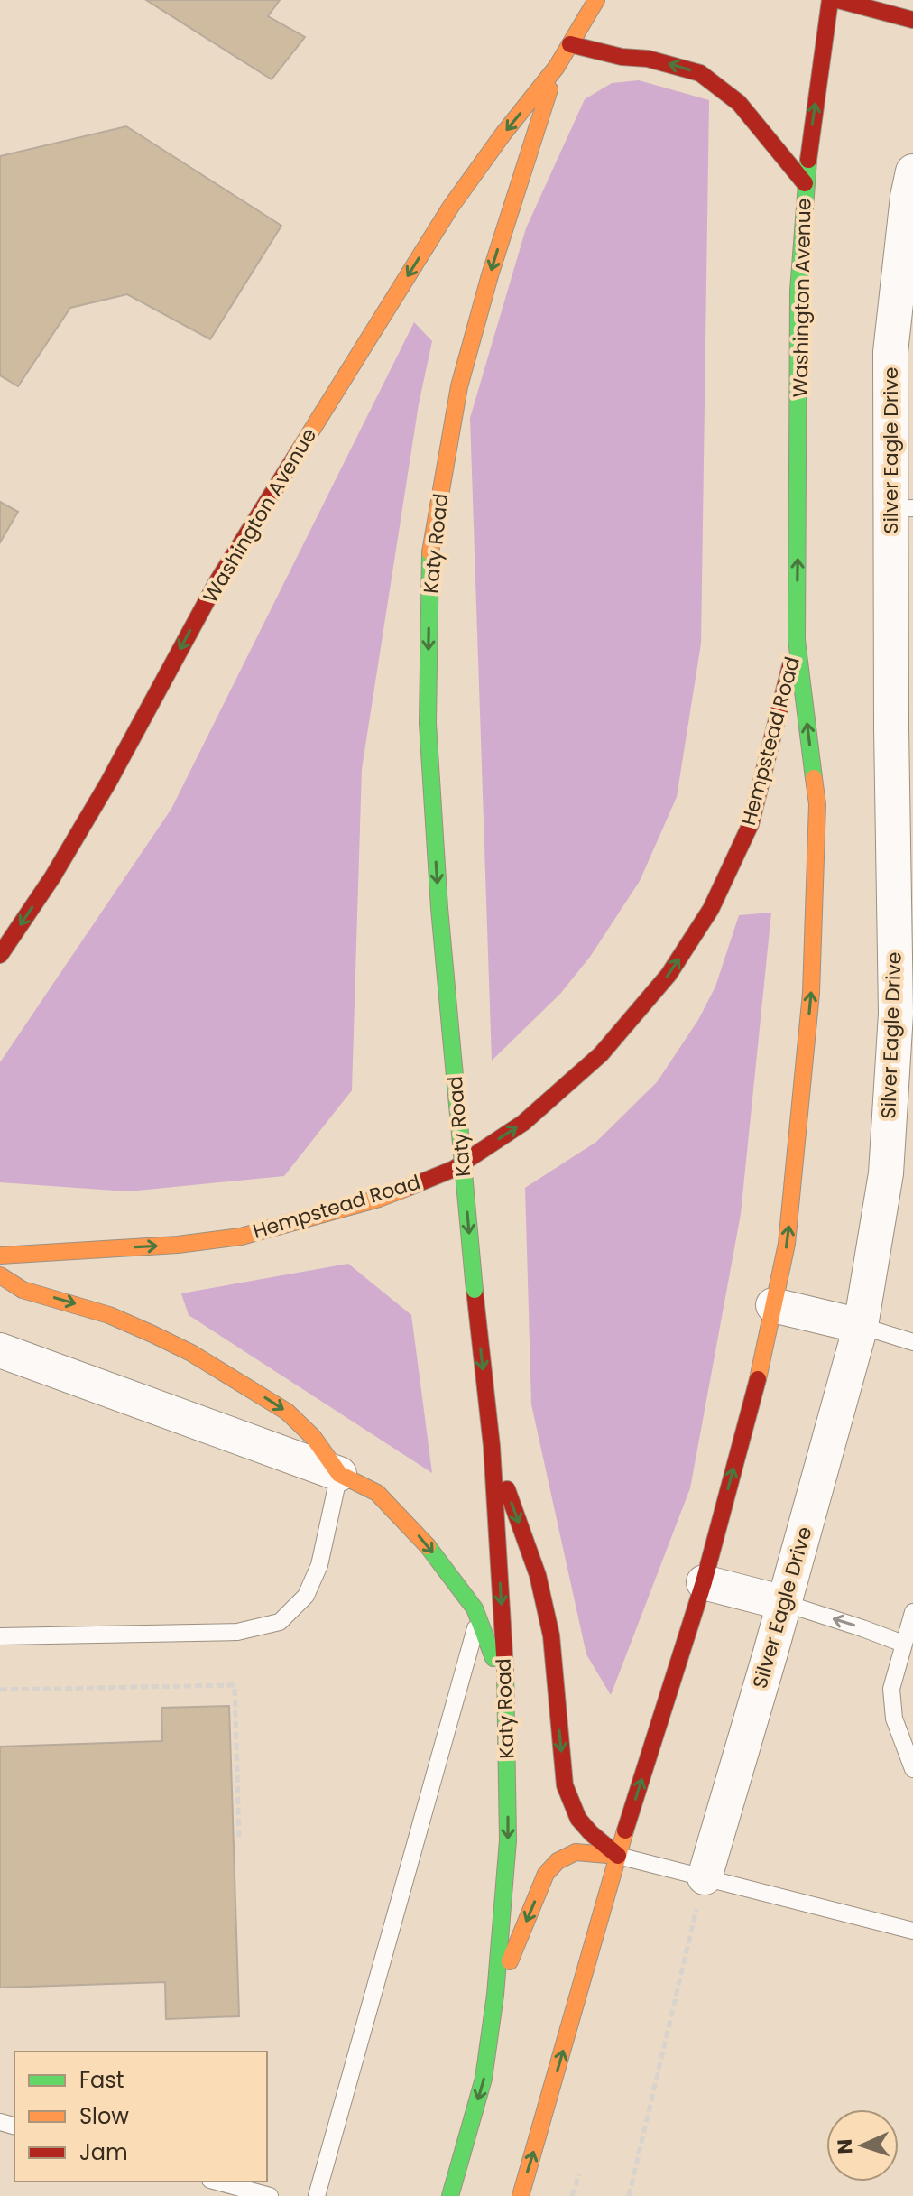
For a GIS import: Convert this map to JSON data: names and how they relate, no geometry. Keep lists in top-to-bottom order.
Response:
{
  "streets": {
    "main road": ["Washington Avenue", "Katy Road", "Hempstead Road"],
    "street": ["Silver Eagle Drive"]
  },
  "crossings": [
    ["Washington Avenue", "Katy Road"],
    ["Washington Avenue", "Hempstead Road"]
  ],
  "one_way": ["Hempstead Road"],
  "legend": ["Fast", "Slow", "Jam"],
  "north": "left"
}
